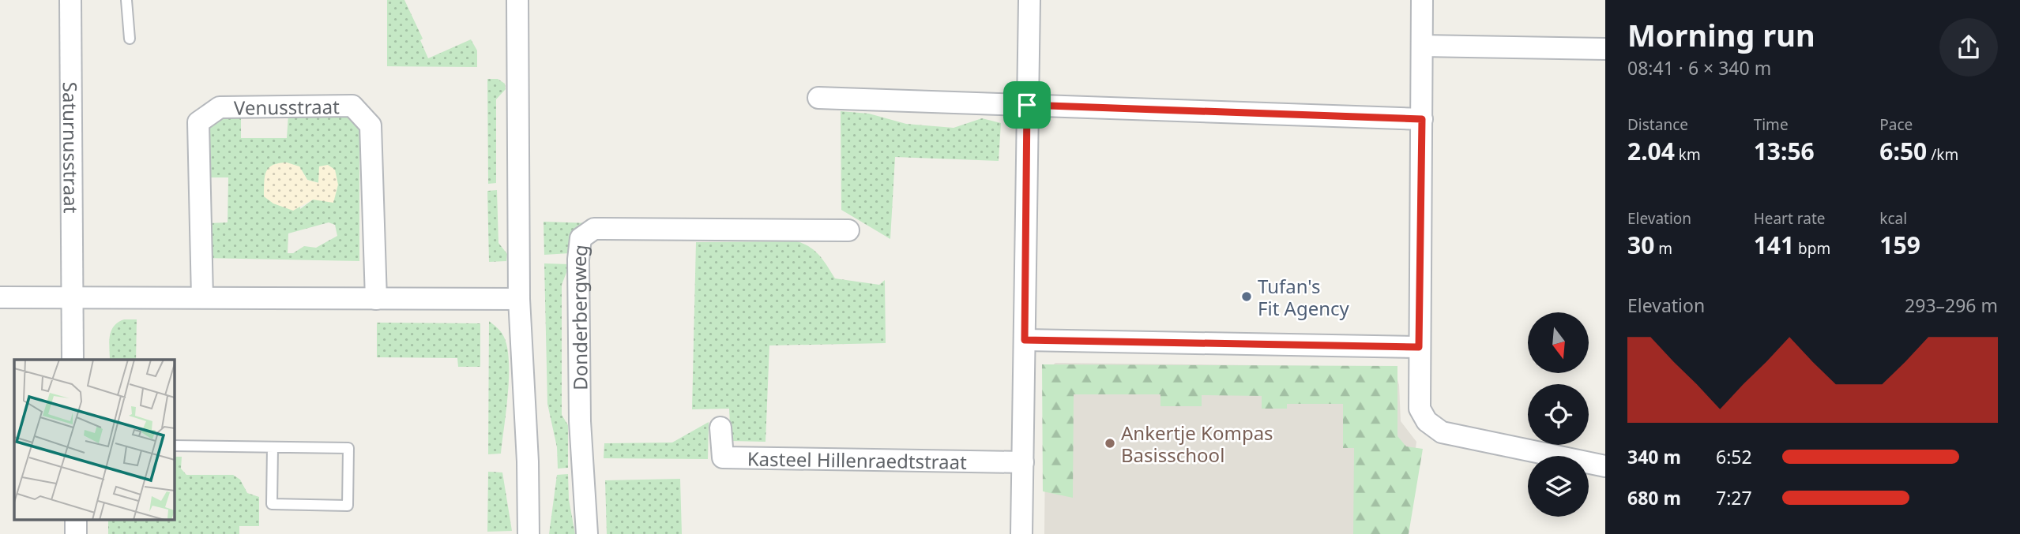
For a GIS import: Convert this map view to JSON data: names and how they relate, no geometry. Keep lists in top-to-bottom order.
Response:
{
  "streets": {
    "street": [
      "Venusstraat",
      "Saturnusstraat",
      "Donderbergweg",
      "Kasteel Hillenraedtstraat"
    ]
  },
  "places": ["Tufan's Fit Agency", "Ankertje Kompas Basisschool"],
  "north": "bottom",
  "page": {
    "heading": ["Morning run", "08:41 · 6 × 340 m"],
    "stats": [
      ["Distance", "2.04 km"],
      ["Time", "13:56"],
      ["Pace", "6:50 /km"],
      ["Elevation", "30 m"],
      ["Heart rate", "141 bpm"],
      ["kcal", "159"]
    ],
    "chart": ["Elevation", "293–296 m"],
    "list": [
      {
        "name": "340 m",
        "note": "6:52"
      },
      {
        "name": "680 m",
        "note": "7:27"
      }
    ]
  }
}
